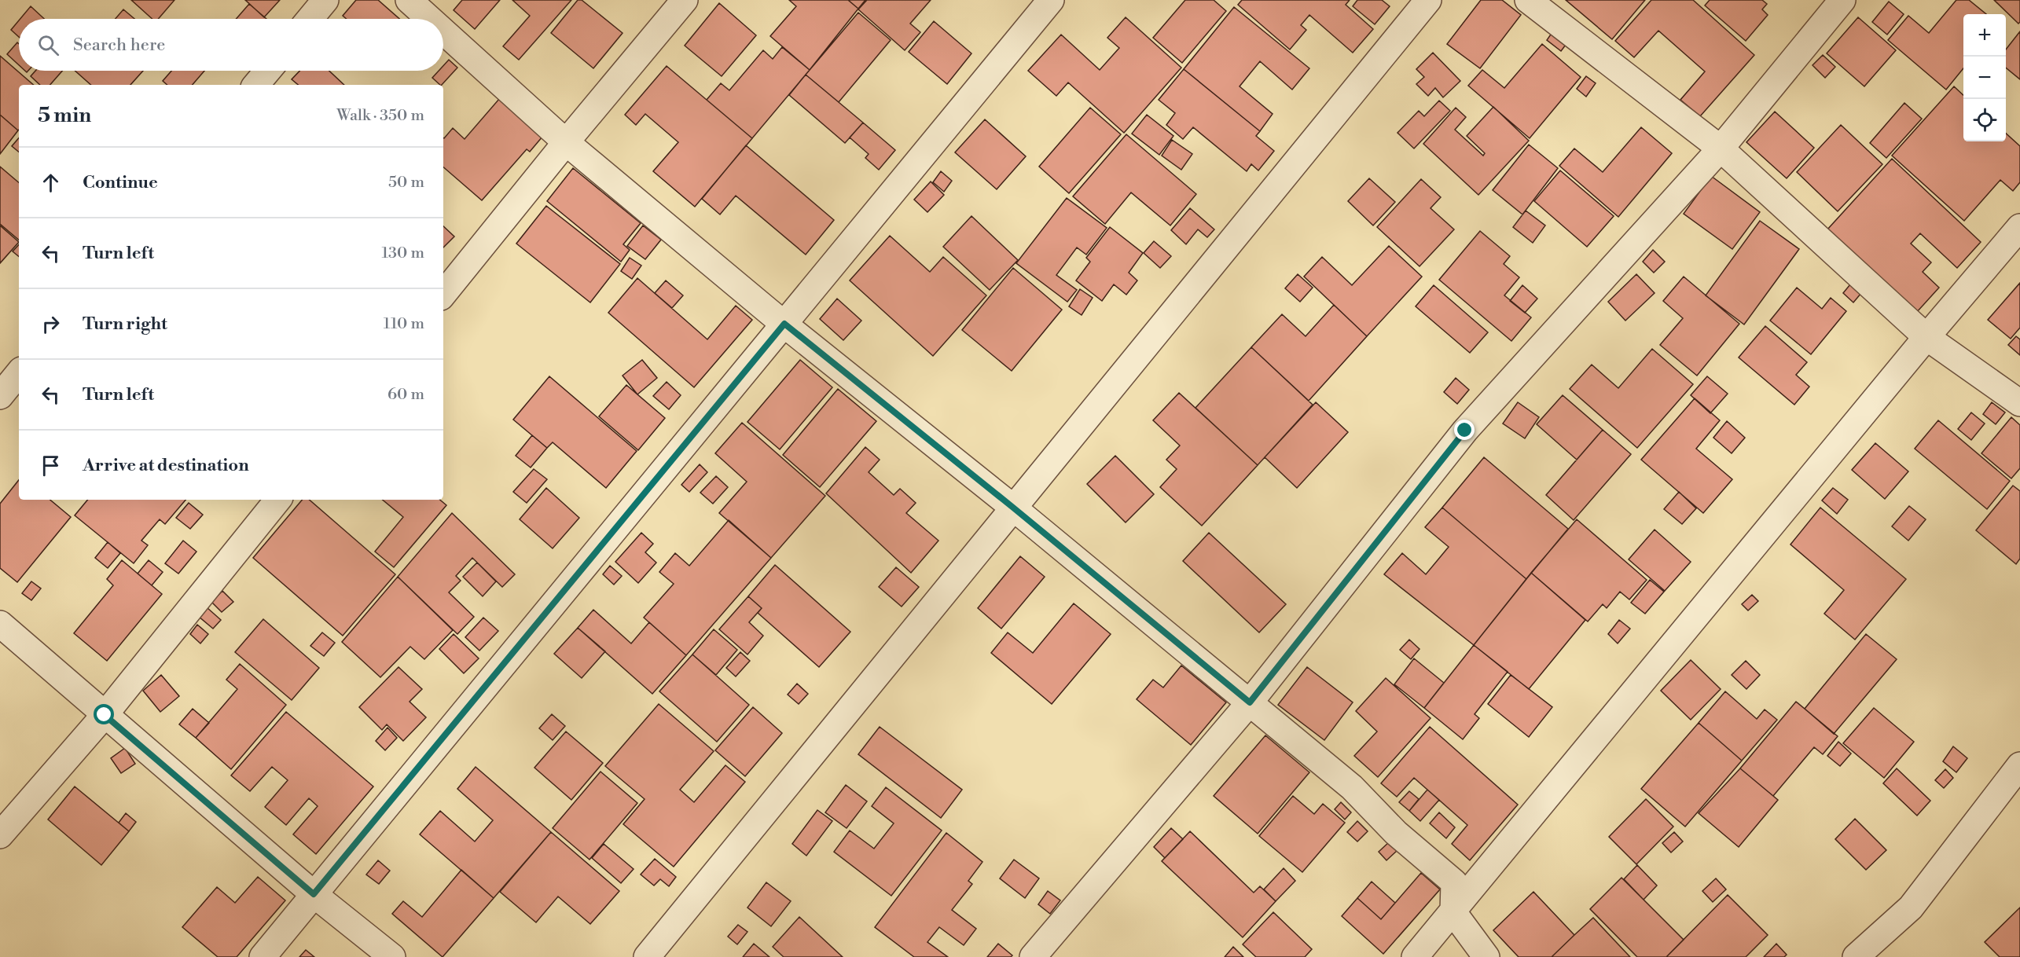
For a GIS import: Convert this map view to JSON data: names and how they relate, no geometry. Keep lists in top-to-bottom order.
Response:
{
  "page": {
    "map_buttons": ["+", "−"],
    "search": "Search here",
    "heading": ["5 min", "Walk · 350 m"],
    "list": [
      ["Continue", "50 m"],
      ["Turn left", "130 m"],
      ["Turn right", "110 m"],
      ["Turn left", "60 m"],
      "Arrive at destination"
    ]
  }
}
